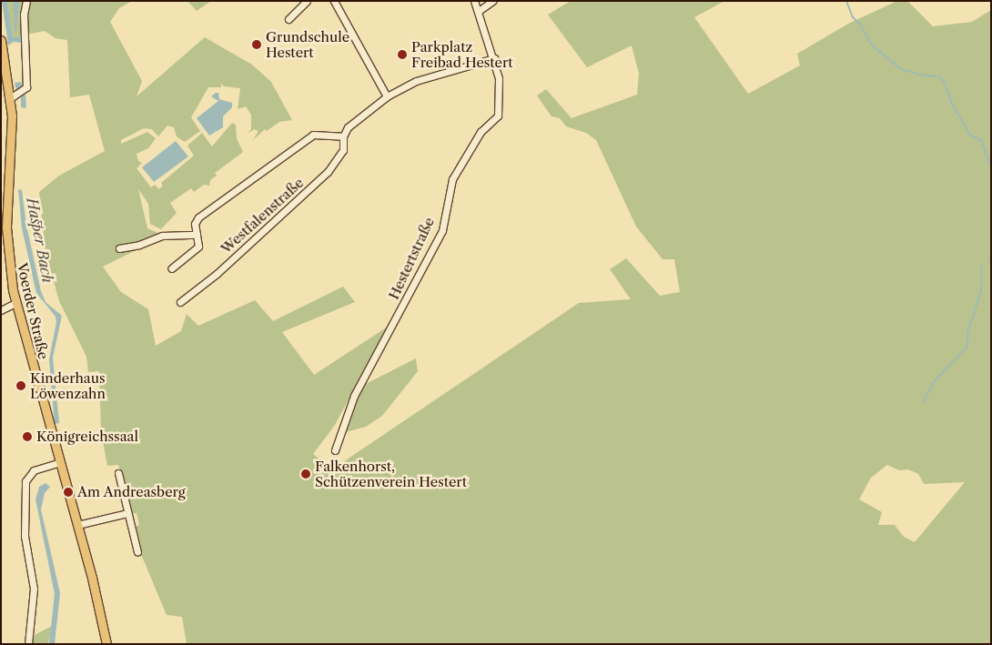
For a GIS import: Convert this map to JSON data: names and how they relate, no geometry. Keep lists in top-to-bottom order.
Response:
{
  "streets": {
    "main road": ["Voerder Straße"],
    "street": ["Westfalenstraße", "Hestertstraße"]
  },
  "crossings": [
    ["Westfalenstraße", "Hestertstraße"]
  ],
  "water": ["Hasper Bach"],
  "places": [
    "Grundschule Hestert",
    "Parkplatz Freibad Hestert",
    "Kinderhaus Löwenzahn",
    "Königreichssaal",
    "Falkenhorst, Schützenverein Hestert",
    "Am Andreasberg"
  ]
}
